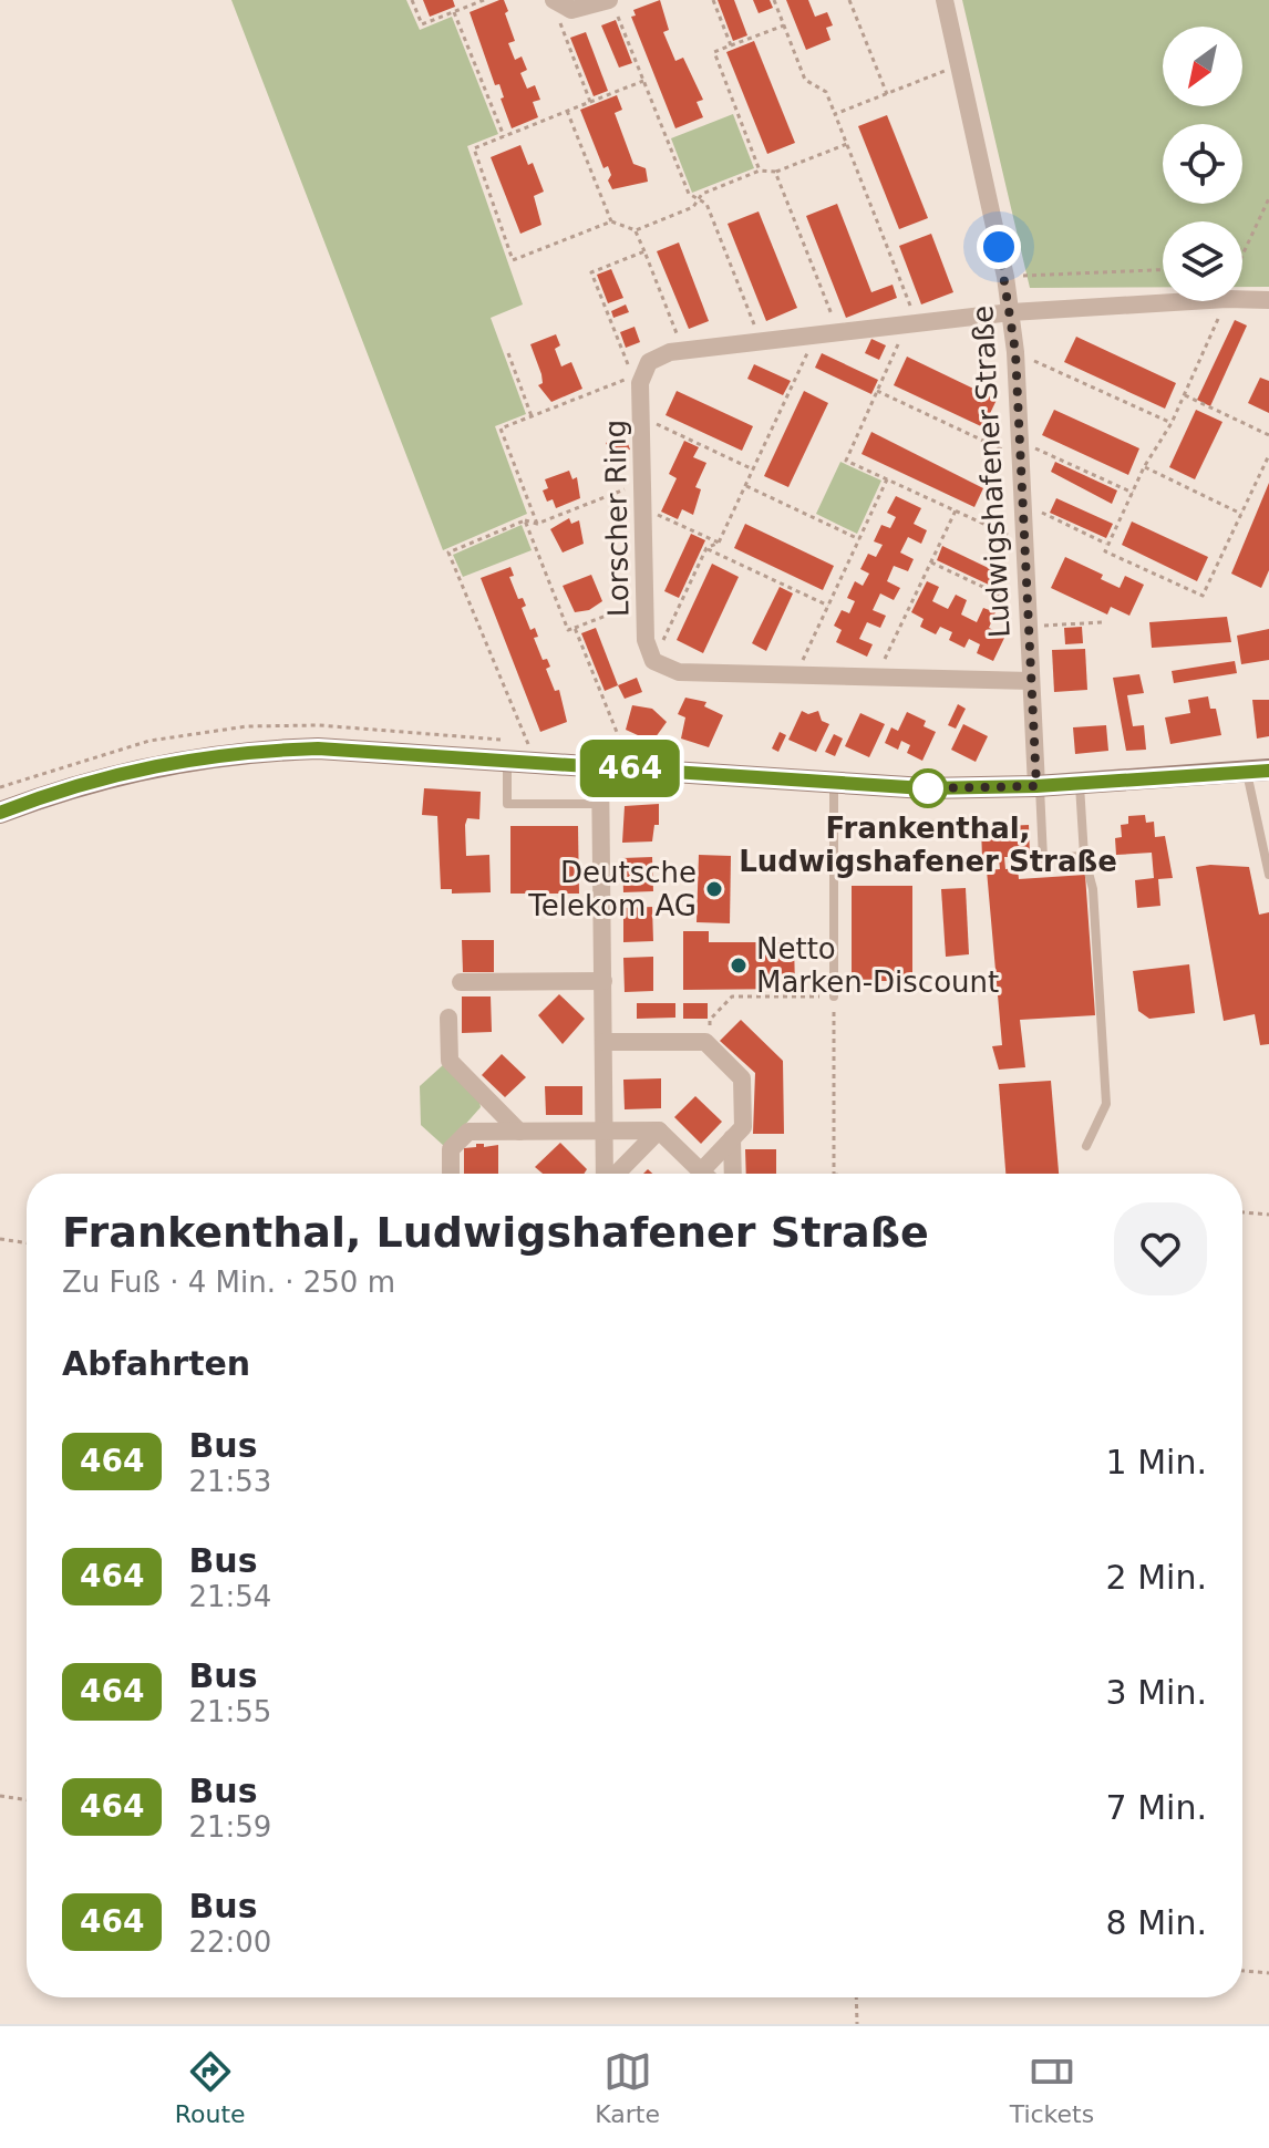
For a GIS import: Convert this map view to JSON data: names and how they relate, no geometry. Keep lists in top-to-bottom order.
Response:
{
  "streets": {
    "street": ["Ludwigshafener Straße", "Lorscher Ring"]
  },
  "crossings": [
    ["Ludwigshafener Straße", "Lorscher Ring"]
  ],
  "places": ["Frankenthal, Ludwigshafener Straße", "Deutsche Telekom AG", "Netto Marken-Discount"],
  "lines": ["bus line 464"],
  "north": "bottom left",
  "page": {
    "on_map": "464",
    "heading": [
      ["Frankenthal, Ludwigshafener Straße", "Zu Fuß · 4 Min. · 250 m"],
      "Abfahrten"
    ],
    "list": [
      {
        "mark": "464",
        "name": "Bus",
        "note": "21:53",
        "value": "1 Min."
      },
      {
        "mark": "464",
        "name": "Bus",
        "note": "21:54",
        "value": "2 Min."
      },
      {
        "mark": "464",
        "name": "Bus",
        "note": "21:55",
        "value": "3 Min."
      },
      {
        "mark": "464",
        "name": "Bus",
        "note": "21:59",
        "value": "7 Min."
      },
      {
        "mark": "464",
        "name": "Bus",
        "note": "22:00",
        "value": "8 Min."
      }
    ],
    "tabs": ["Route", "Karte", "Tickets"]
  }
}
